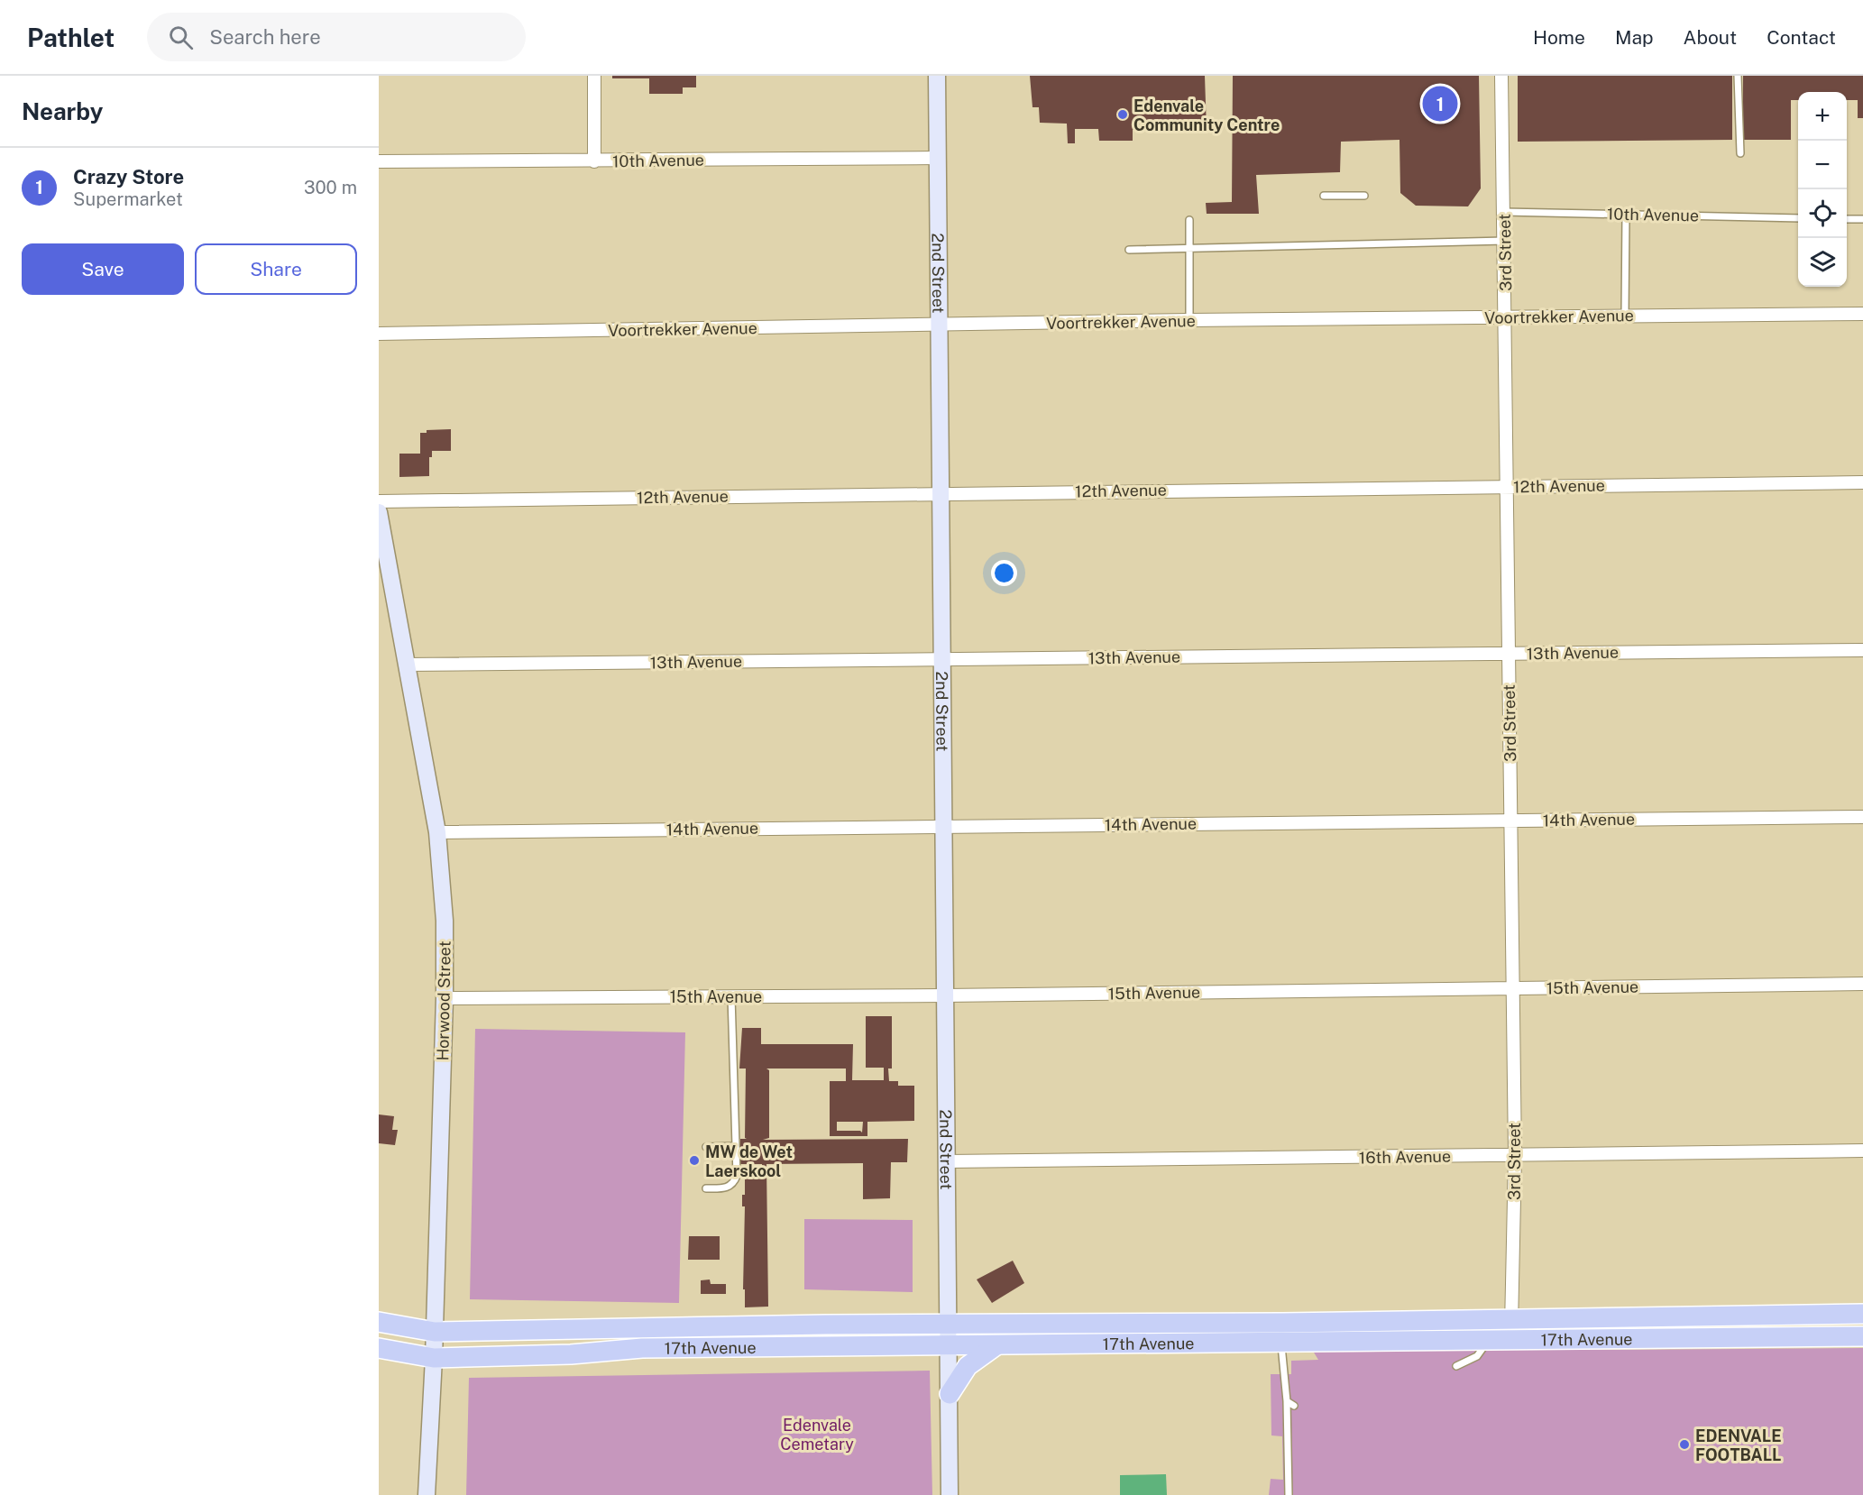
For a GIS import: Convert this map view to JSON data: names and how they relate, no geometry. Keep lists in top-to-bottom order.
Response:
{
  "streets": {
    "main road": ["2nd Street", "Horwood Street", "17th Avenue"],
    "street": [
      "10th Avenue",
      "3rd Street",
      "Voortrekker Avenue",
      "12th Avenue",
      "13th Avenue",
      "14th Avenue",
      "15th Avenue",
      "16th Avenue"
    ]
  },
  "crossings": [
    ["10th Avenue", "3rd Street"],
    ["10th Avenue", "2nd Street"],
    ["3rd Street", "Voortrekker Avenue"],
    ["3rd Street", "12th Avenue"],
    ["3rd Street", "13th Avenue"],
    ["3rd Street", "14th Avenue"],
    ["3rd Street", "15th Avenue"],
    ["3rd Street", "16th Avenue"],
    ["3rd Street", "17th Avenue"],
    ["2nd Street", "Voortrekker Avenue"],
    ["2nd Street", "12th Avenue"],
    ["2nd Street", "13th Avenue"],
    ["2nd Street", "14th Avenue"],
    ["2nd Street", "15th Avenue"],
    ["2nd Street", "16th Avenue"],
    ["2nd Street", "17th Avenue"],
    ["13th Avenue", "Horwood Street"],
    ["14th Avenue", "Horwood Street"],
    ["15th Avenue", "Horwood Street"],
    ["Horwood Street", "17th Avenue"]
  ],
  "parks": ["Edenvale Cemetary"],
  "places": ["Edenvale Community Centre", "MW de Wet Laerskool", "EDENVALE FOOTBALL"],
  "page": {
    "header": "Pathlet",
    "search": "Search here",
    "nav": [
      "Home",
      "Map",
      "About",
      "Contact"
    ],
    "heading": "Nearby",
    "pins": "1",
    "map_buttons": ["+", "−"],
    "list": [
      {
        "mark": "1",
        "name": "Crazy Store",
        "note": "Supermarket",
        "value": "300 m"
      }
    ],
    "buttons": ["Save", "Share"]
  }
}
